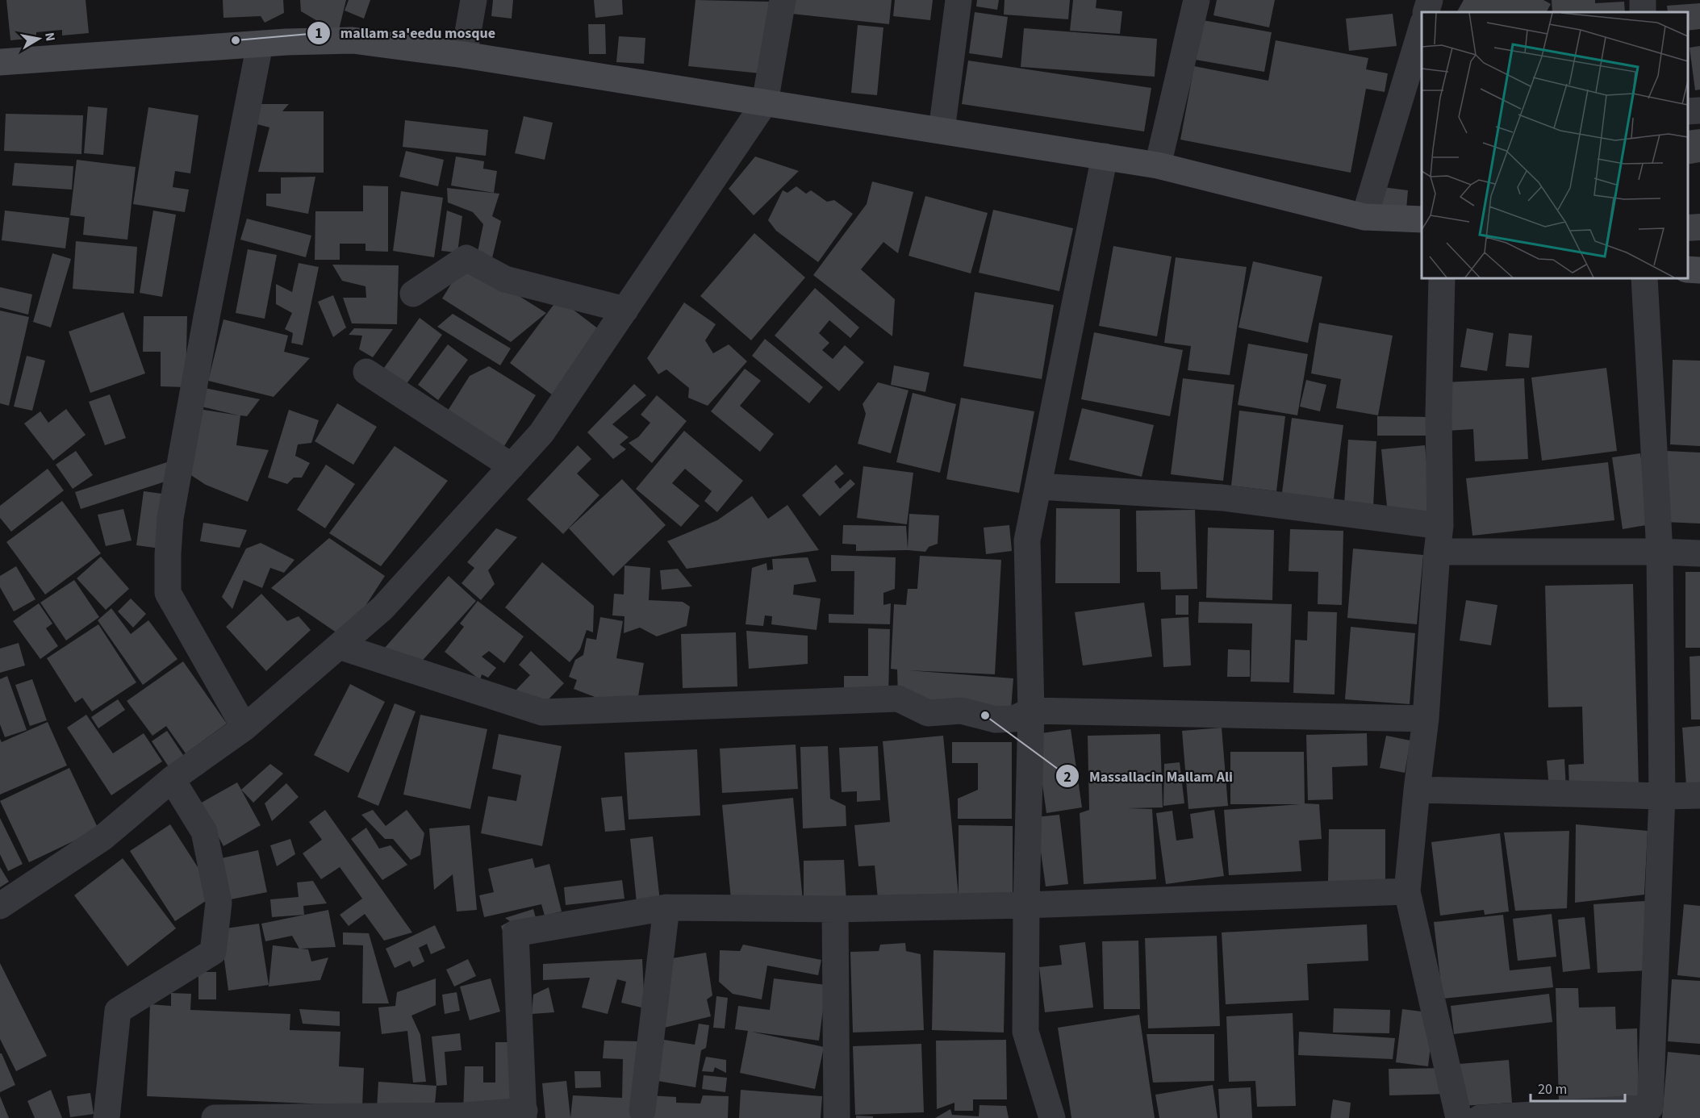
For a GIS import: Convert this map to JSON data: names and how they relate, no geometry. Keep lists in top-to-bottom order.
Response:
{
  "places": ["mallam sa'eedu mosque", "Massallacin Mallam Ali"],
  "scale_bar": "20 m",
  "north": "right"
}
